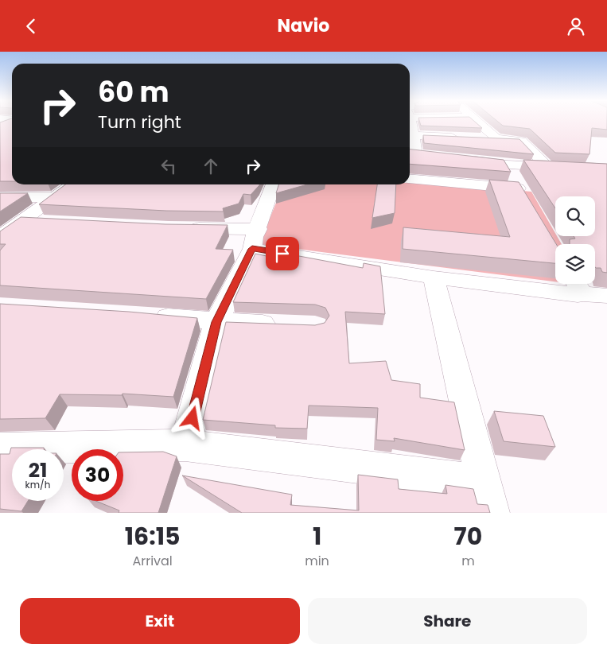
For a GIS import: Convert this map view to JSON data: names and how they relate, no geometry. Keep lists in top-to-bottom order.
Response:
{
  "page": {
    "header": "Navio",
    "turn": ["60 m", "Turn right"],
    "speed": "21 km/h",
    "limit": "30",
    "eta": [
      "16:15",
      "Arrival",
      "1",
      "min",
      "70",
      "m"
    ],
    "buttons": ["Exit", "Share"]
  }
}
